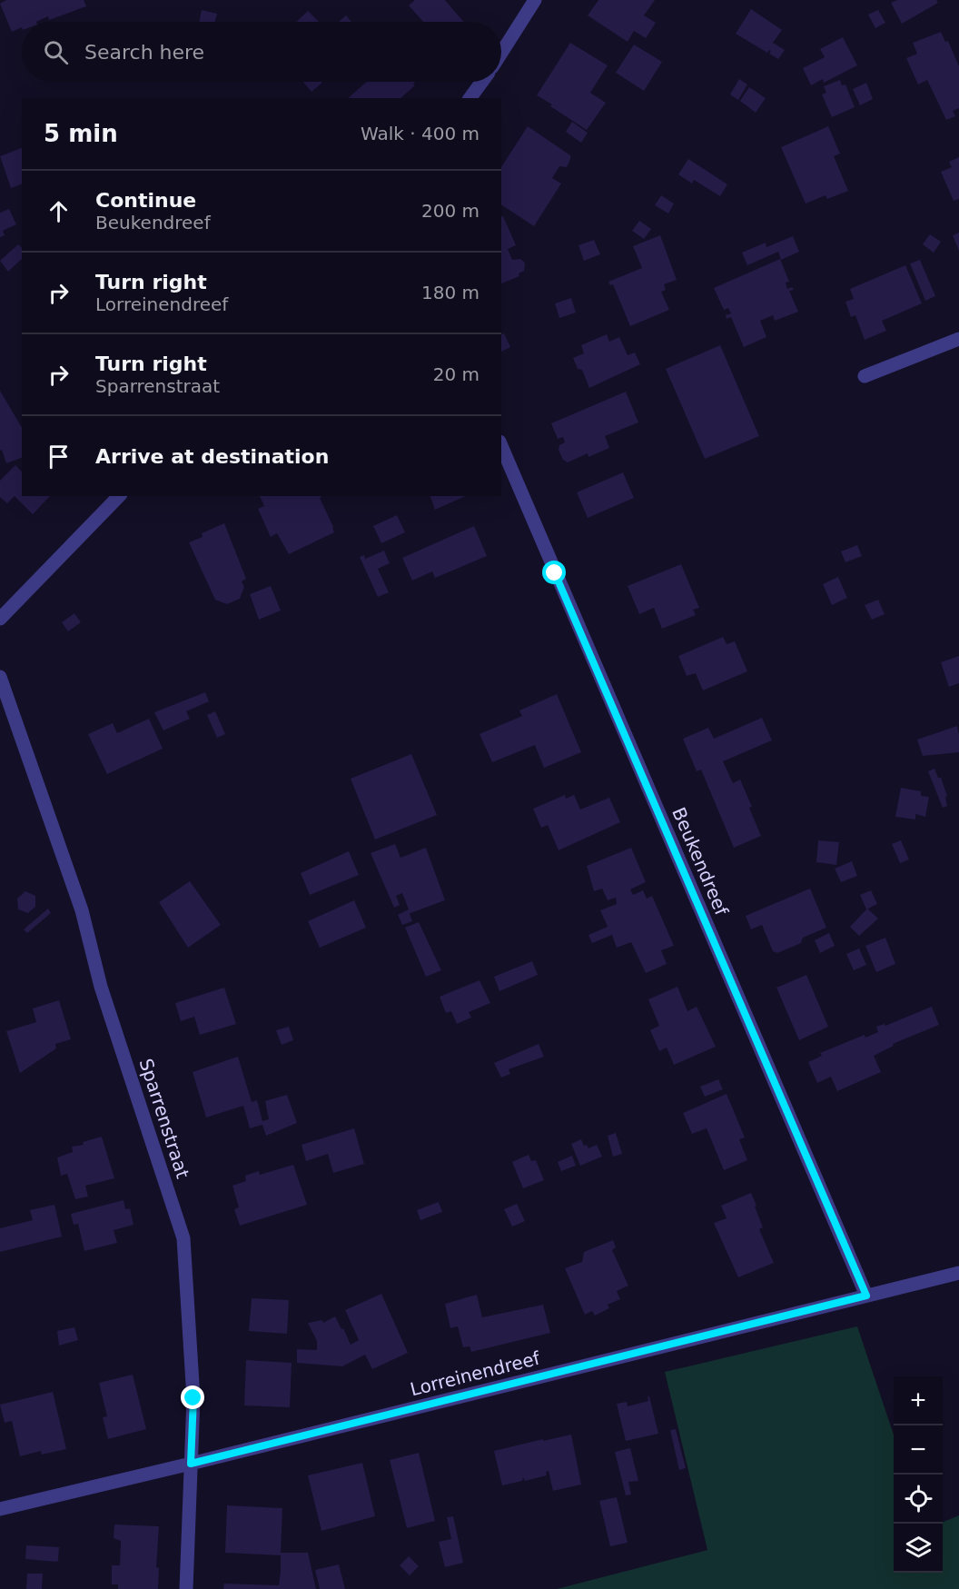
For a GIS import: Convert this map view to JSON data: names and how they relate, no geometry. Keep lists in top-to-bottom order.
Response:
{
  "streets": {
    "street": ["Beukendreef", "Sparrenstraat", "Lorreinendreef"]
  },
  "crossings": [
    ["Beukendreef", "Lorreinendreef"],
    ["Sparrenstraat", "Lorreinendreef"]
  ],
  "page": {
    "search": "Search here",
    "heading": ["5 min", "Walk · 400 m"],
    "list": [
      ["Continue", "Beukendreef", "200 m"],
      ["Turn right", "Lorreinendreef", "180 m"],
      ["Turn right", "Sparrenstraat", "20 m"],
      "Arrive at destination"
    ],
    "map_buttons": ["+", "−"]
  }
}
